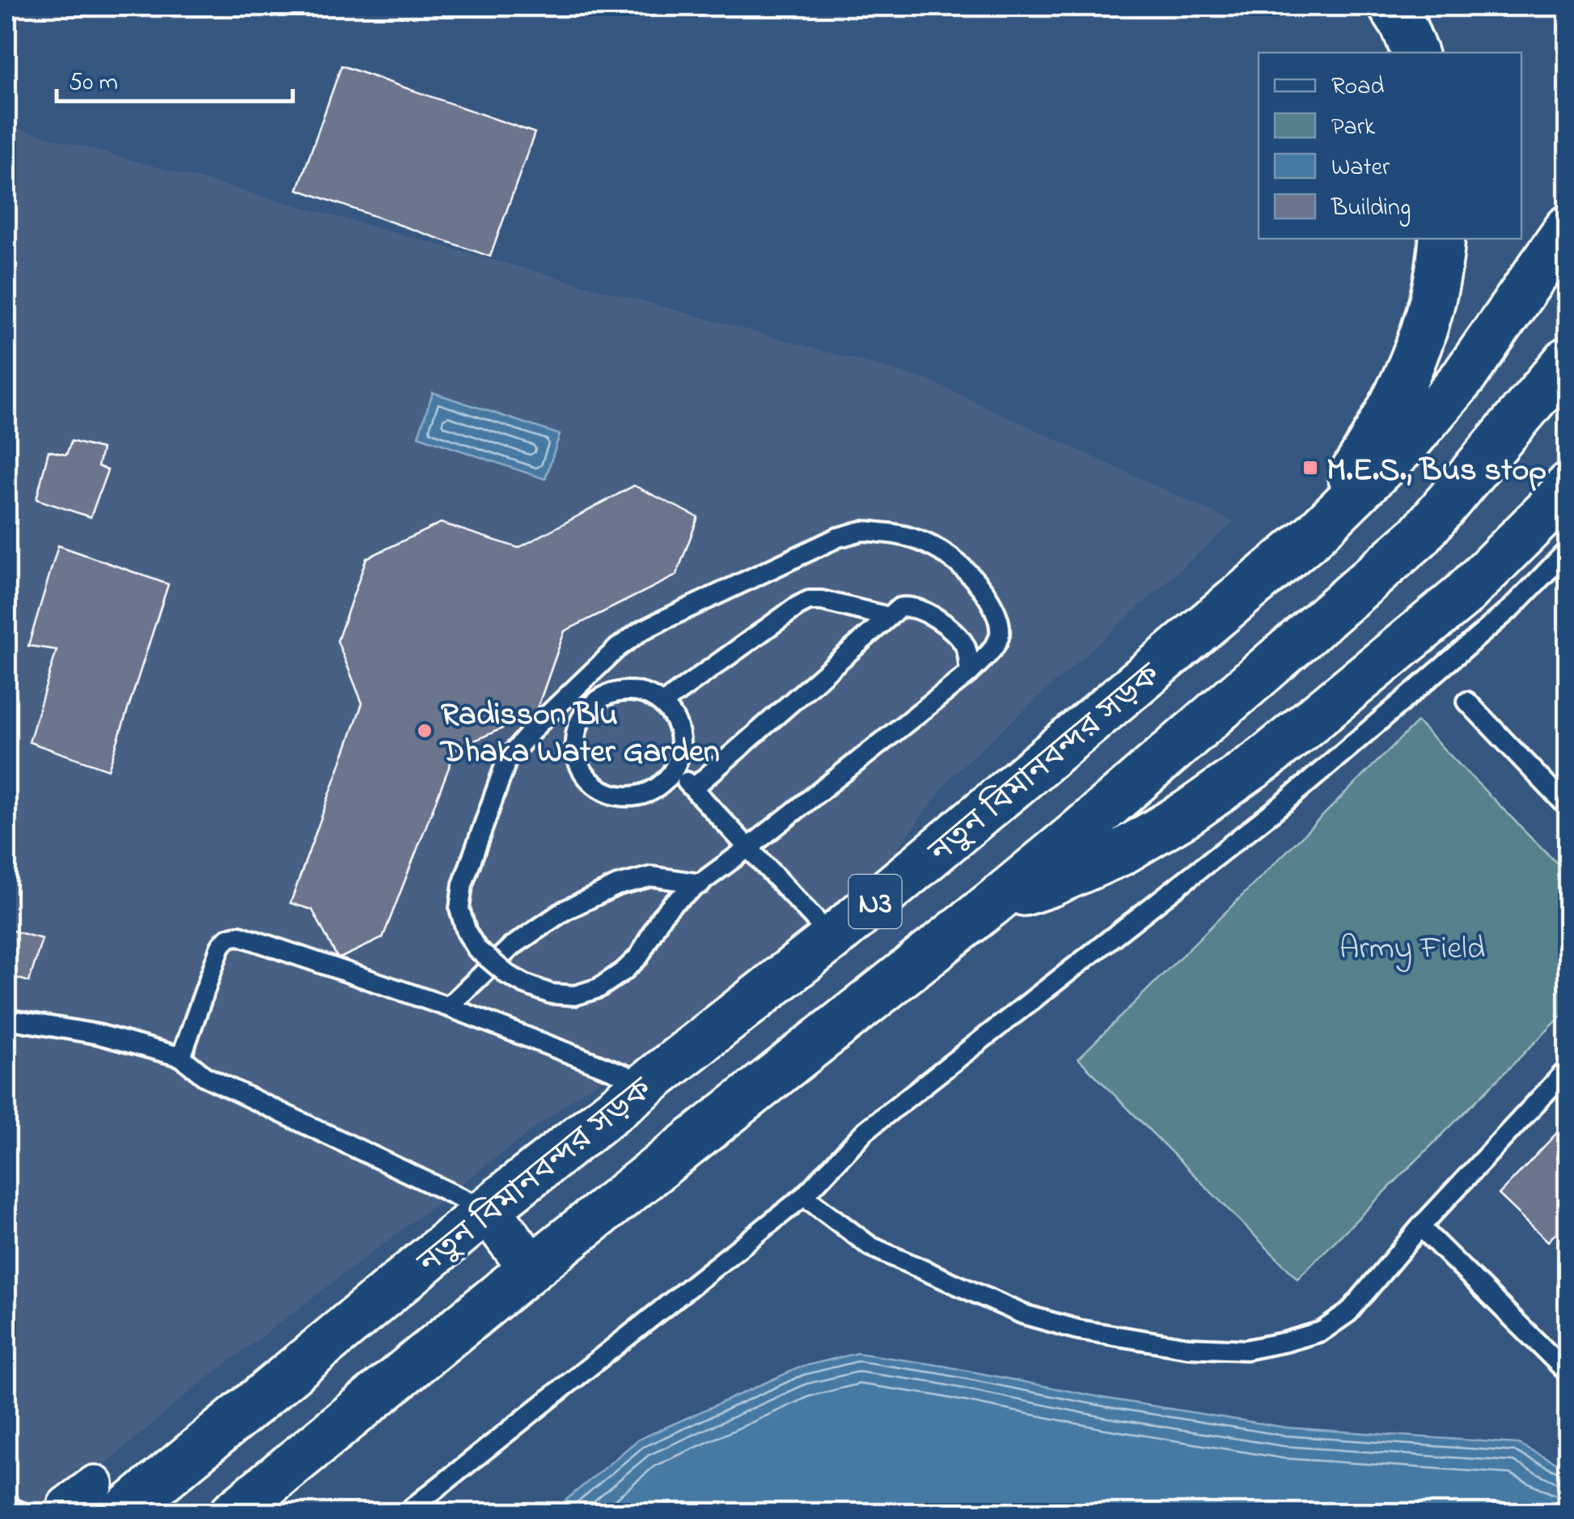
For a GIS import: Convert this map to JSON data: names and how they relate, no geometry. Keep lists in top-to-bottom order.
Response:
{
  "streets": {
    "highway": ["নতুন বিমানবন্দর সড়ক", "N3"]
  },
  "parks": ["Army Field"],
  "places": {
    "transit": ["M.E.S., Bus stop"],
    "other": ["Radisson Blu Dhaka Water Garden"]
  },
  "legend": [
    "Road",
    "Park",
    "Water",
    "Building"
  ],
  "scale_bar": "50 m"
}
